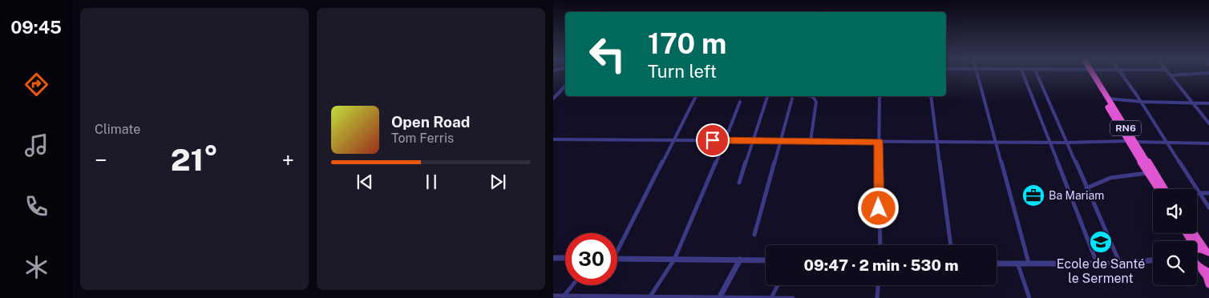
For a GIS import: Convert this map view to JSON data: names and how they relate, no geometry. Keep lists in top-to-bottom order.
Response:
{
  "streets": {
    "highway": ["RN6"]
  },
  "places": {
    "office": ["Ba Mariam"],
    "school or university": ["Ecole de Santé le Serment"]
  },
  "page": {
    "tabs": "09:45",
    "tile": "Climate",
    "turn": ["170 m", "Turn left"],
    "song": ["Open Road", "Tom Ferris"],
    "heat": ["−", "21°", "+"],
    "limit": "30",
    "trip": "09:47 · 2 min · 530 m"
  }
}
